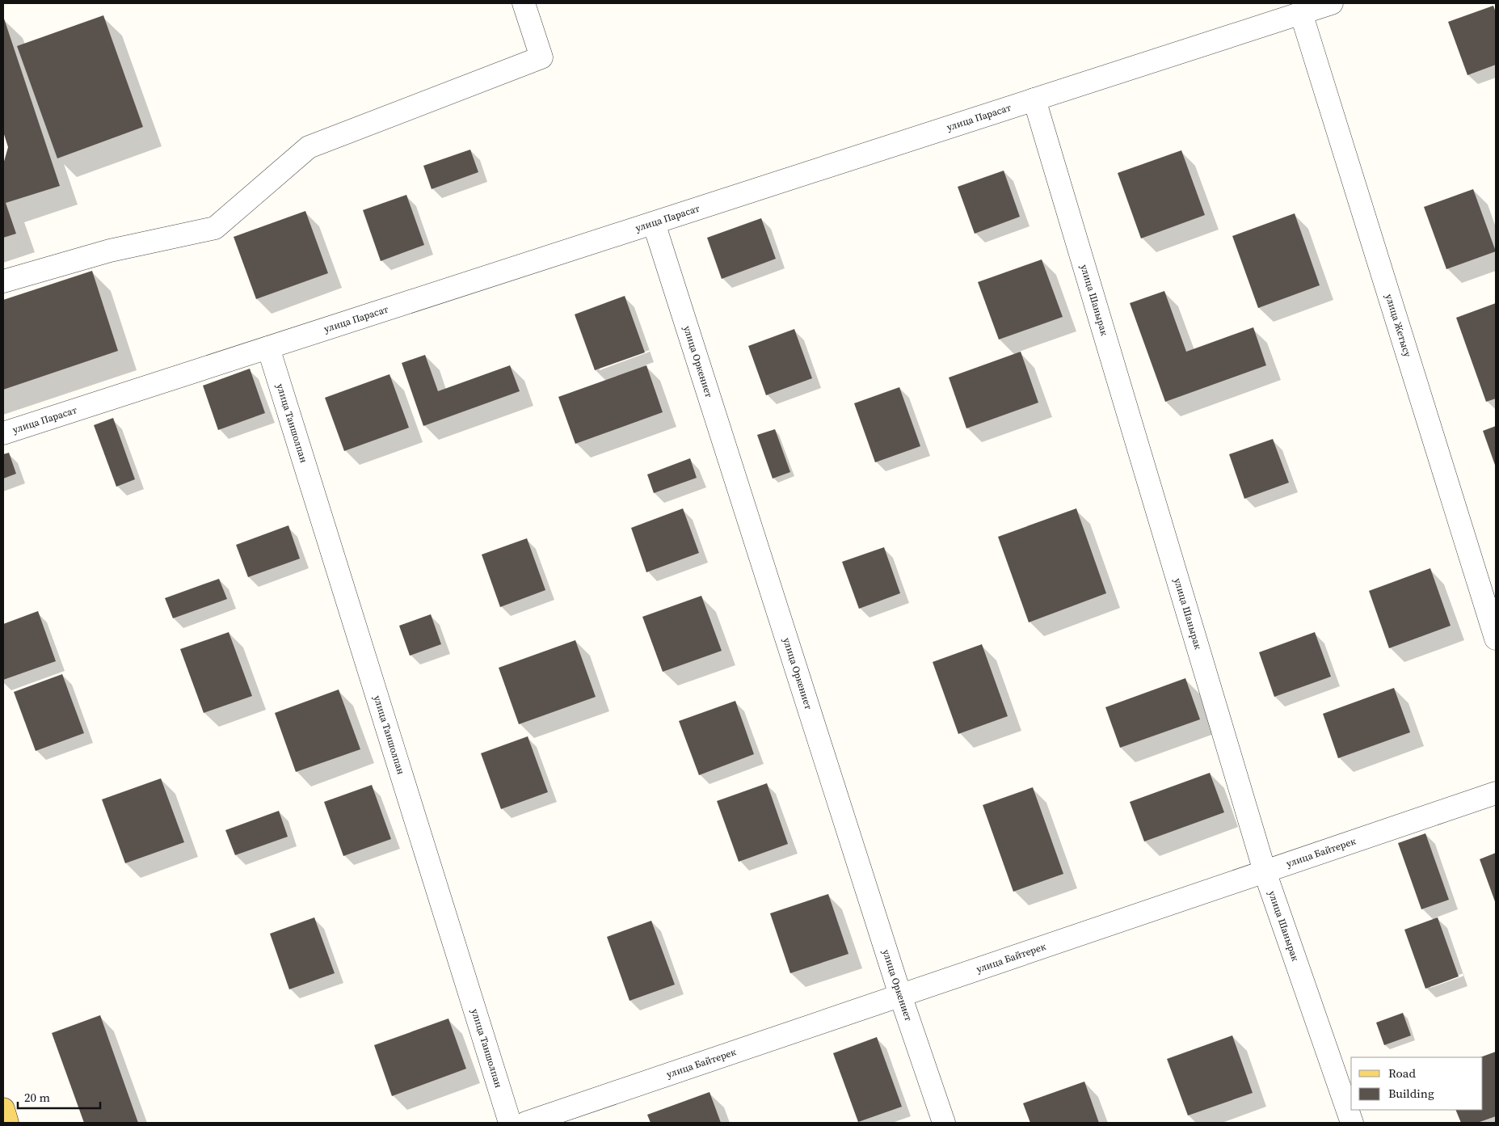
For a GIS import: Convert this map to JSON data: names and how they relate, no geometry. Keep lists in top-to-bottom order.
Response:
{
  "streets": {
    "street": [
      "улица Парасат",
      "улица Шанырак",
      "улица Жетысу",
      "улица Оркениет",
      "улица Таншолпан",
      "улица Байтерек"
    ]
  },
  "crossings": [
    ["улица Парасат", "улица Шанырак"],
    ["улица Парасат", "улица Жетысу"],
    ["улица Парасат", "улица Оркениет"],
    ["улица Парасат", "улица Таншолпан"],
    ["улица Шанырак", "улица Байтерек"],
    ["улица Оркениет", "улица Байтерек"]
  ],
  "legend": ["Road", "Building"],
  "scale_bar": "20 m"
}
